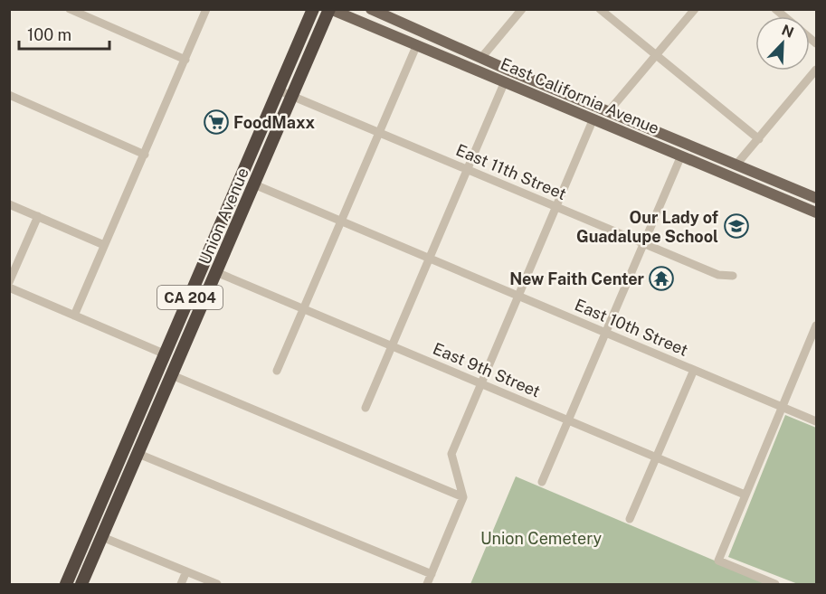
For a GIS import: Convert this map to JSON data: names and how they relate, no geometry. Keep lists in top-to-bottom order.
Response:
{
  "streets": {
    "highway": ["Union Avenue", "CA 204"],
    "main road": ["East California Avenue"],
    "street": ["East 11th Street", "East 10th Street", "East 9th Street"]
  },
  "crossings": [
    ["East California Avenue", "Union Avenue"],
    ["East 11th Street", "Union Avenue"],
    ["Union Avenue", "East 10th Street"],
    ["Union Avenue", "East 9th Street"]
  ],
  "parks": ["Union Cemetery"],
  "places": {
    "supermarket": ["FoodMaxx"],
    "school or university": ["Our Lady of Guadalupe School"],
    "temple": ["New Faith Center"]
  },
  "scale_bar": "100 m",
  "north": "top right"
}
